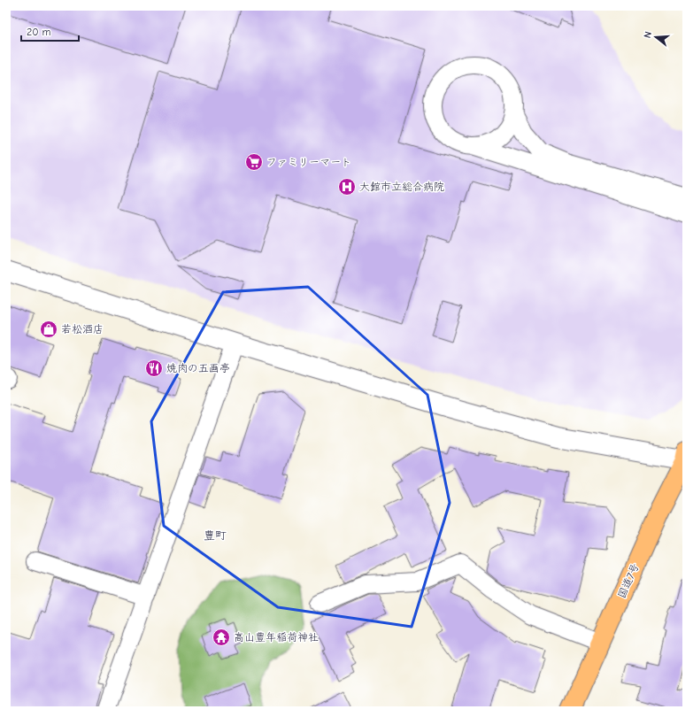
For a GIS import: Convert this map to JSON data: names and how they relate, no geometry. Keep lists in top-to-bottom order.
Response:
{
  "streets": {
    "highway": ["国道7号"]
  },
  "districts": ["豊町"],
  "places": {
    "supermarket": ["ファミリーマート"],
    "hospital": ["大館市立総合病院"],
    "shop": ["若松酒店"],
    "restaurant": ["焼肉の五画亭"],
    "temple": ["高山豊年稲荷神社"]
  },
  "scale_bar": "20 m",
  "north": "left"
}
